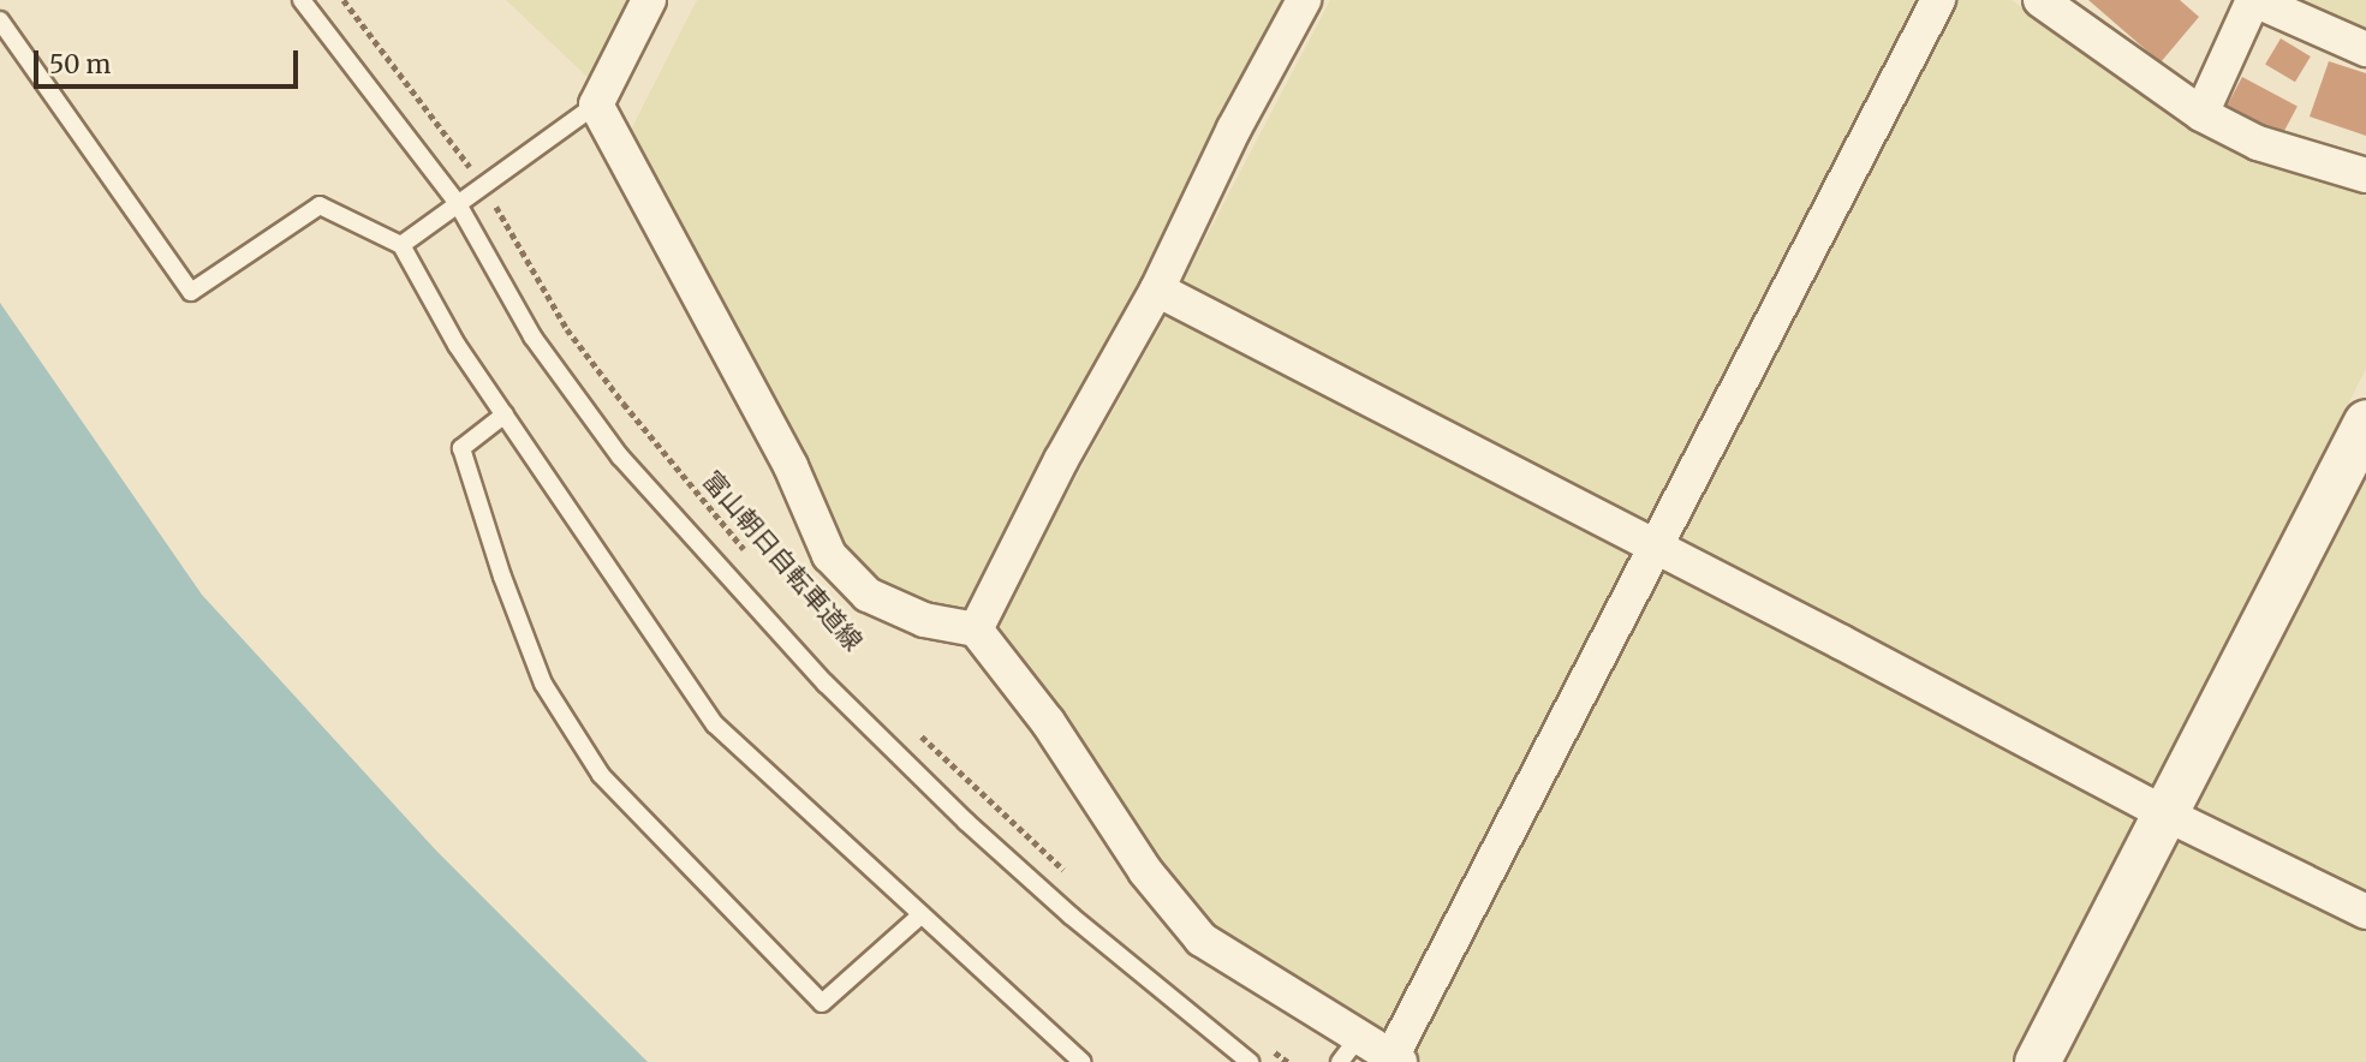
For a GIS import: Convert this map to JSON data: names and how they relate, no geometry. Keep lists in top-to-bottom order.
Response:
{
  "streets": {
    "path": ["富山朝日自転車道線"]
  },
  "scale_bar": "50 m"
}
